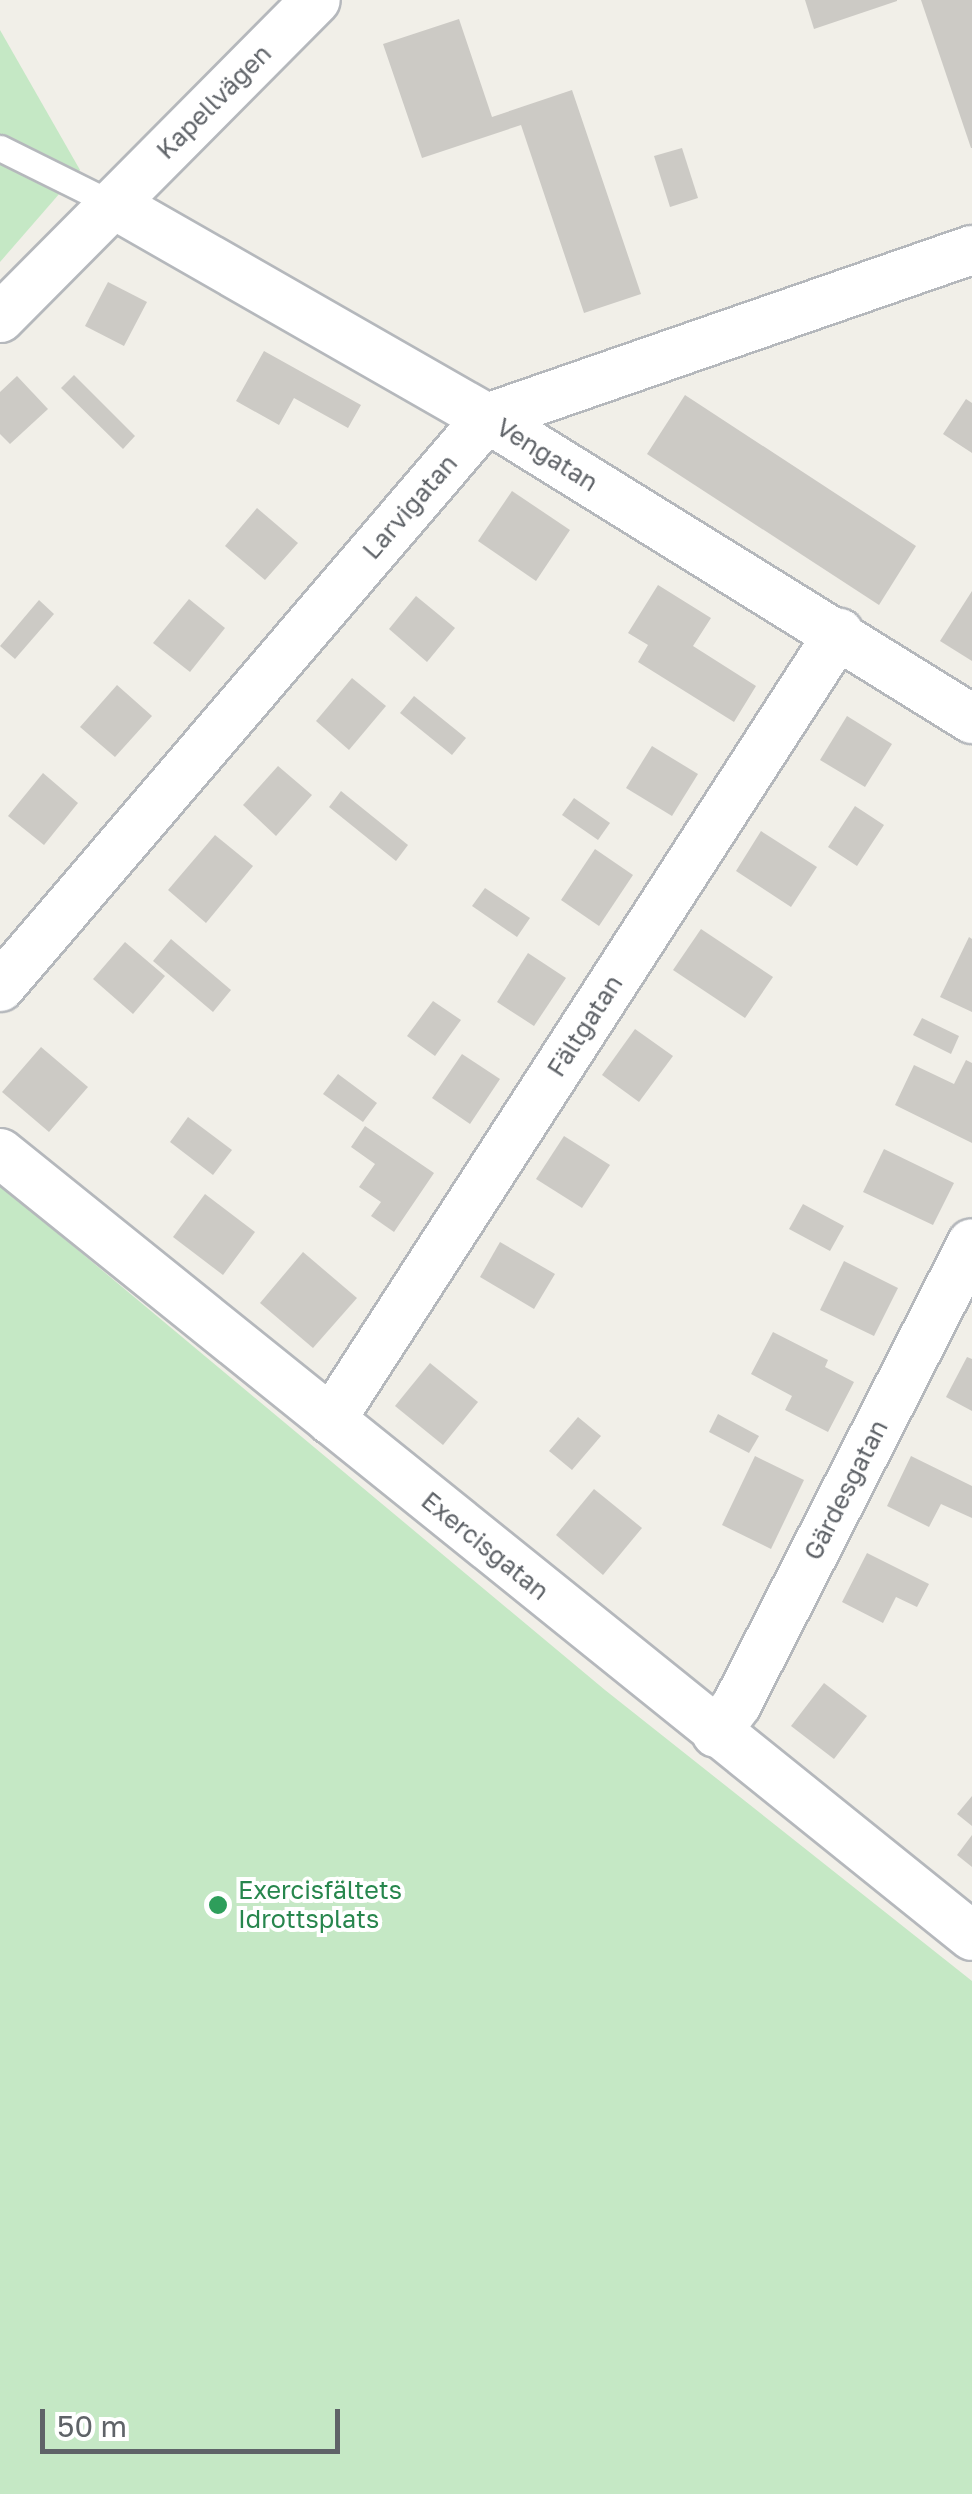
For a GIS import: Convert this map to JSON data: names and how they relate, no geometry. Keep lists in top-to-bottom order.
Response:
{
  "streets": {
    "street": [
      "Kapellvägen",
      "Vengatan",
      "Larvigatan",
      "Fältgatan",
      "Gärdesgatan",
      "Exercisgatan"
    ]
  },
  "crossings": [
    ["Kapellvägen", "Vengatan"],
    ["Vengatan", "Larvigatan"],
    ["Vengatan", "Fältgatan"],
    ["Fältgatan", "Exercisgatan"],
    ["Gärdesgatan", "Exercisgatan"]
  ],
  "places": ["Exercisfältets Idrottsplats"],
  "scale_bar": "50 m"
}
